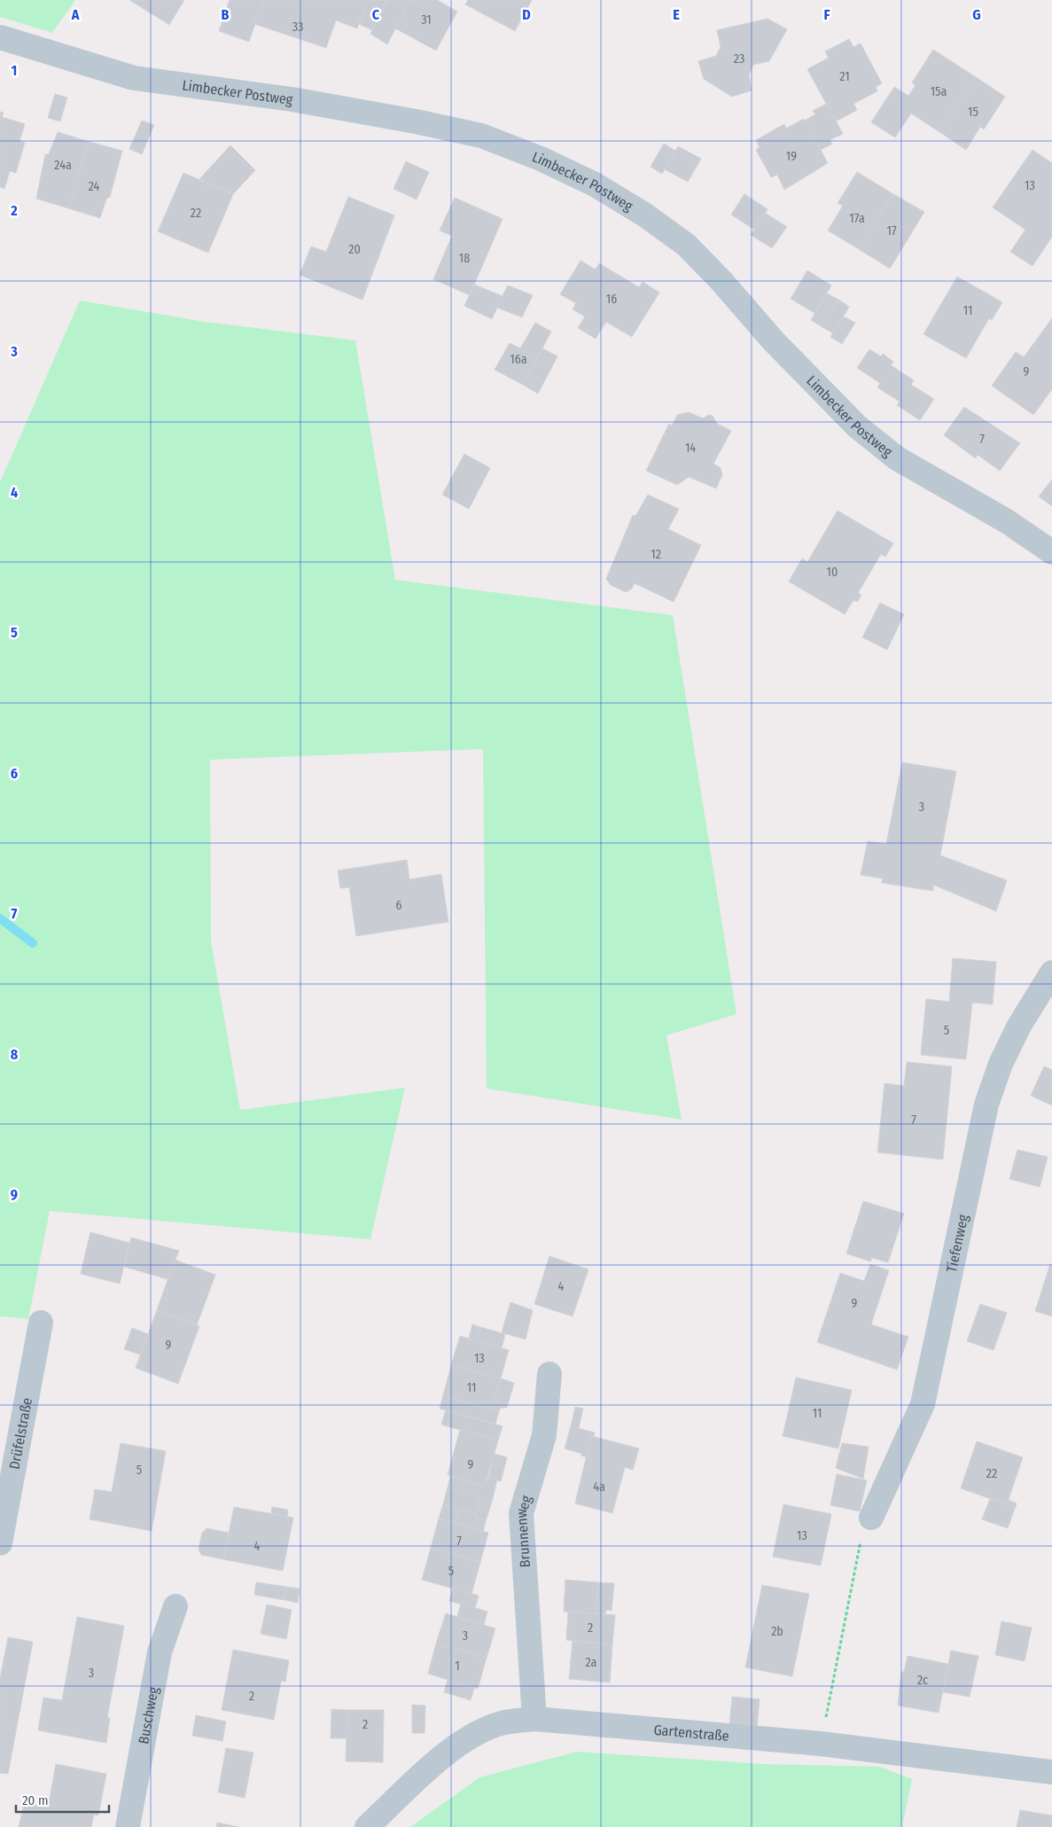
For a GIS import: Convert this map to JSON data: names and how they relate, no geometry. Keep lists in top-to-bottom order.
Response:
{
  "streets": {
    "street": [
      "Limbecker Postweg",
      "Tiefenweg",
      "Drüfelstraße",
      "Brunnenweg",
      "Buschweg",
      "Gartenstraße"
    ]
  },
  "crossings": [
    ["Brunnenweg", "Gartenstraße"]
  ],
  "house_numbers": [
    "31",
    "33",
    "23",
    "21",
    "15a",
    "15",
    "19",
    "24a",
    "13",
    "24",
    "22",
    "17a",
    "17",
    "20",
    "18",
    "16",
    "11",
    "16a",
    "9",
    "7",
    "14",
    "12",
    "10",
    "3",
    "6",
    "5",
    "7",
    "4",
    "9",
    "9",
    "13",
    "11",
    "11",
    "9",
    "5",
    "22",
    "4a",
    "13",
    "7",
    "4",
    "5",
    "2",
    "2b",
    "3",
    "2a",
    "1",
    "3",
    "2c",
    "2",
    "2"
  ],
  "scale_bar": "20 m",
  "grid": {
    "columns": [
      "A",
      "B",
      "C",
      "D",
      "E",
      "F",
      "G"
    ],
    "rows": [
      "1",
      "2",
      "3",
      "4",
      "5",
      "6",
      "7",
      "8",
      "9"
    ]
  }
}
